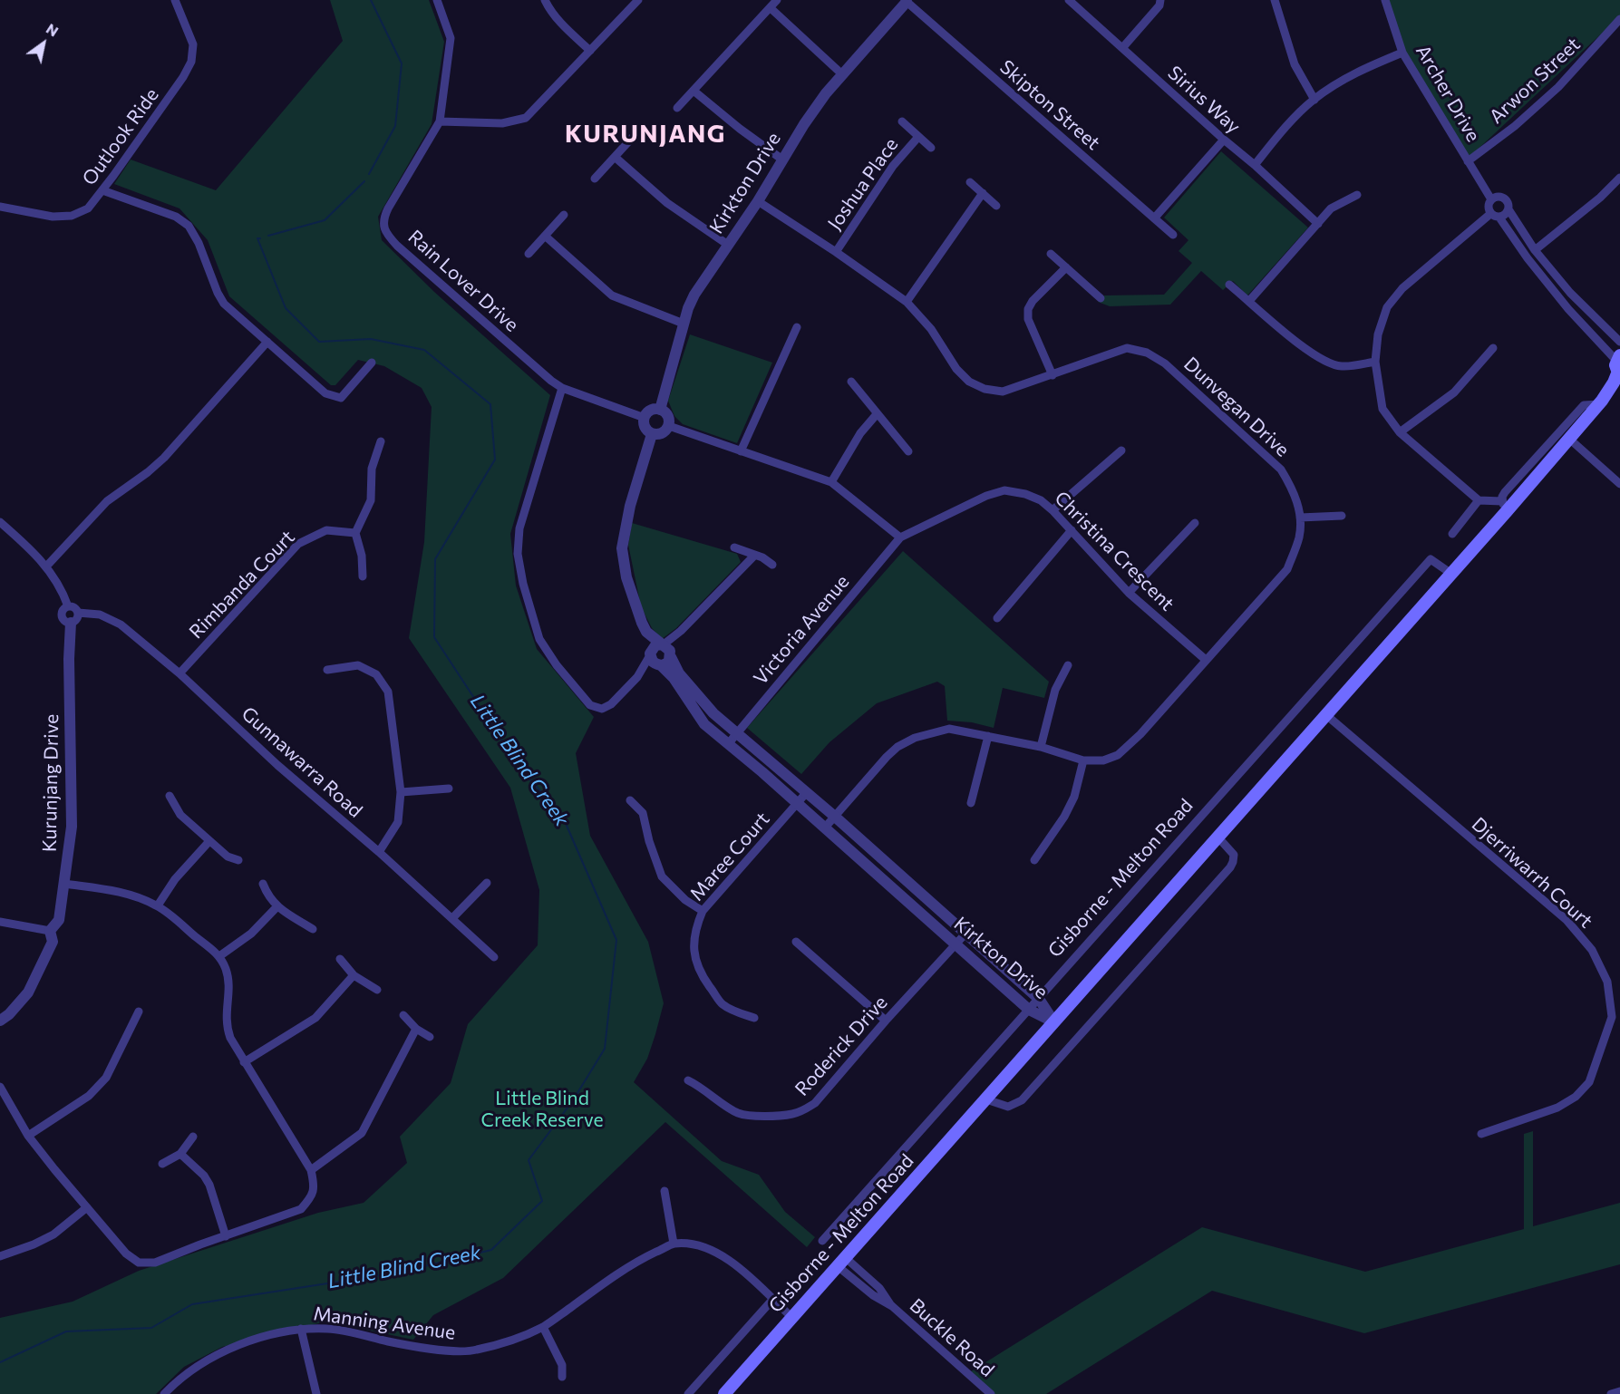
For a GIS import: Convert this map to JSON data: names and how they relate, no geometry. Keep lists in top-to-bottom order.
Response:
{
  "streets": {
    "main road": ["Gisborne - Melton Road"],
    "street": [
      "Arwon Street",
      "Archer Drive",
      "Sirius Way",
      "Skipton Street",
      "Outlook Ride",
      "Kirkton Drive",
      "Joshua Place",
      "Rain Lover Drive",
      "Dunvegan Drive",
      "Christina Crescent",
      "Rimbanda Court",
      "Victoria Avenue",
      "Gunnawarra Road",
      "Kurunjang Drive",
      "Maree Court",
      "Djerriwarrh Court",
      "Roderick Drive",
      "Manning Avenue",
      "Buckle Road"
    ]
  },
  "crossings": [
    ["Arwon Street", "Archer Drive"],
    ["Skipton Street", "Kirkton Drive"],
    ["Kirkton Drive", "Dunvegan Drive"],
    ["Kirkton Drive", "Victoria Avenue"],
    ["Kirkton Drive", "Maree Court"],
    ["Kirkton Drive", "Gisborne - Melton Road"],
    ["Kirkton Drive", "Roderick Drive"],
    ["Joshua Place", "Dunvegan Drive"],
    ["Dunvegan Drive", "Christina Crescent"],
    ["Christina Crescent", "Victoria Avenue"],
    ["Rimbanda Court", "Gunnawarra Road"],
    ["Gunnawarra Road", "Kurunjang Drive"],
    ["Djerriwarrh Court", "Gisborne - Melton Road"],
    ["Gisborne - Melton Road", "Buckle Road"]
  ],
  "districts": ["KURUNJANG"],
  "water": ["Little Blind Creek"],
  "parks": ["Little Blind Creek Reserve"],
  "north": "top right"
}
